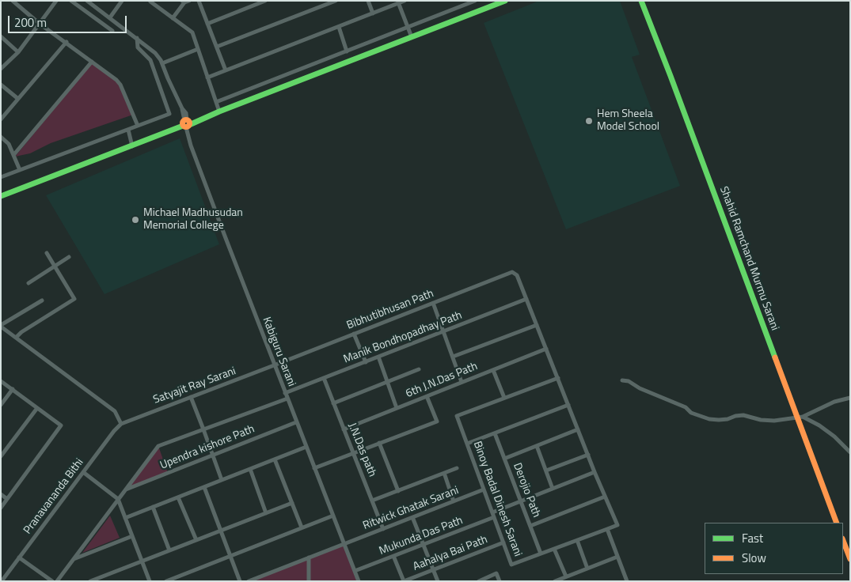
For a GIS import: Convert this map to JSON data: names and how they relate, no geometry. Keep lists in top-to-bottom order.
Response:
{
  "streets": {
    "street": [
      "Shahid Ramchand Murmu Sarani",
      "Bibhutibhusan Path",
      "Manik Bondhopadhay Path",
      "Kabiguru Sarani",
      "6th J.N.Das Path",
      "Satyajit Ray Sarani",
      "Upendra kishore Path",
      "J.N.Das path",
      "Derojio Path",
      "Pranavananda Bithi",
      "Binoy Badal Dinesh Sarani",
      "Ritwick Ghatak Sarani",
      "Mukunda Das Path",
      "Aahalya Bai Path"
    ]
  },
  "crossings": [
    ["Bibhutibhusan Path", "Manik Bondhopadhay Path"],
    ["Bibhutibhusan Path", "Kabiguru Sarani"],
    ["Bibhutibhusan Path", "Satyajit Ray Sarani"],
    ["Manik Bondhopadhay Path", "Kabiguru Sarani"],
    ["Manik Bondhopadhay Path", "J.N.Das path"],
    ["Kabiguru Sarani", "Satyajit Ray Sarani"],
    ["Kabiguru Sarani", "Upendra kishore Path"],
    ["Kabiguru Sarani", "Ritwick Ghatak Sarani"],
    ["Kabiguru Sarani", "Mukunda Das Path"],
    ["6th J.N.Das Path", "J.N.Das path"],
    ["Satyajit Ray Sarani", "Pranavananda Bithi"],
    ["J.N.Das path", "Ritwick Ghatak Sarani"],
    ["Derojio Path", "Binoy Badal Dinesh Sarani"],
    ["Binoy Badal Dinesh Sarani", "Ritwick Ghatak Sarani"],
    ["Binoy Badal Dinesh Sarani", "Mukunda Das Path"],
    ["Binoy Badal Dinesh Sarani", "Aahalya Bai Path"],
    ["Mukunda Das Path", "Aahalya Bai Path"]
  ],
  "places": ["Hem Sheela Model School", "Michael Madhusudan Memorial College"],
  "legend": ["Fast", "Slow"],
  "scale_bar": "200 m"
}
